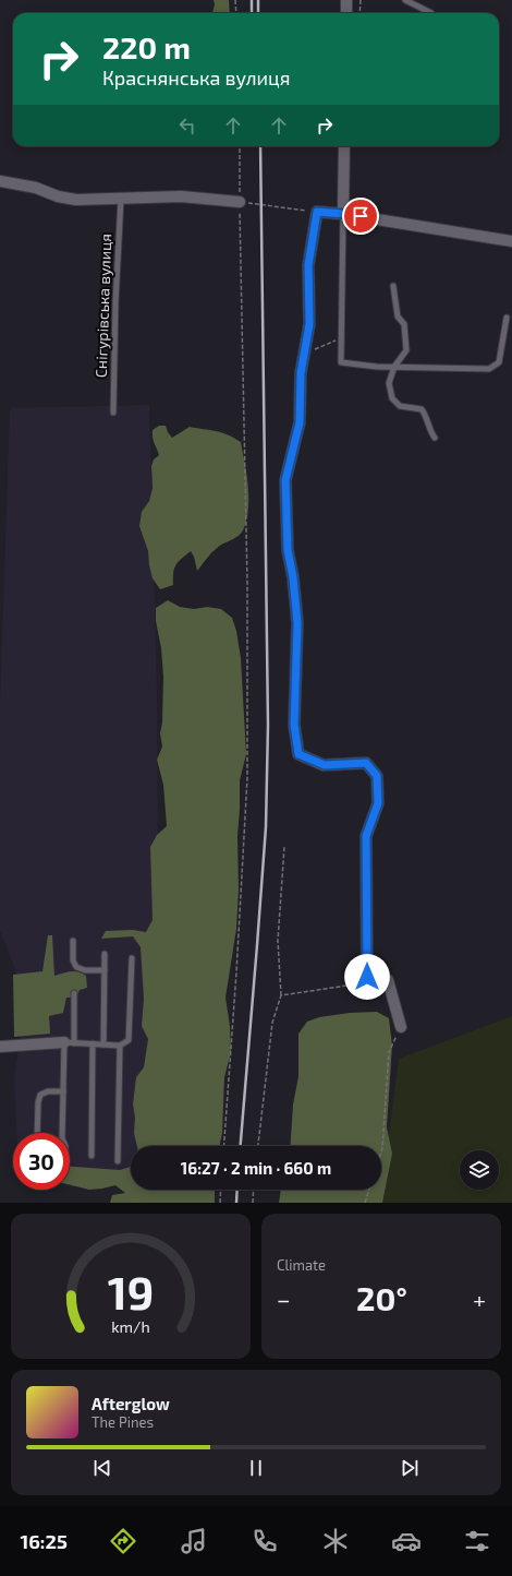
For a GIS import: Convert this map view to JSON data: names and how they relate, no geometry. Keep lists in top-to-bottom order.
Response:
{
  "streets": {
    "lane": ["Снігурівська вулиця"]
  },
  "page": {
    "turn": ["220 m", "Краснянська вулиця"],
    "limit": "30",
    "trip": "16:27 · 2 min · 660 m",
    "tile": "Climate",
    "heat": ["−", "20°", "+"],
    "song": ["Afterglow", "The Pines"],
    "tabs": "16:25",
    "gauge": ["19", "km/h"]
  }
}
